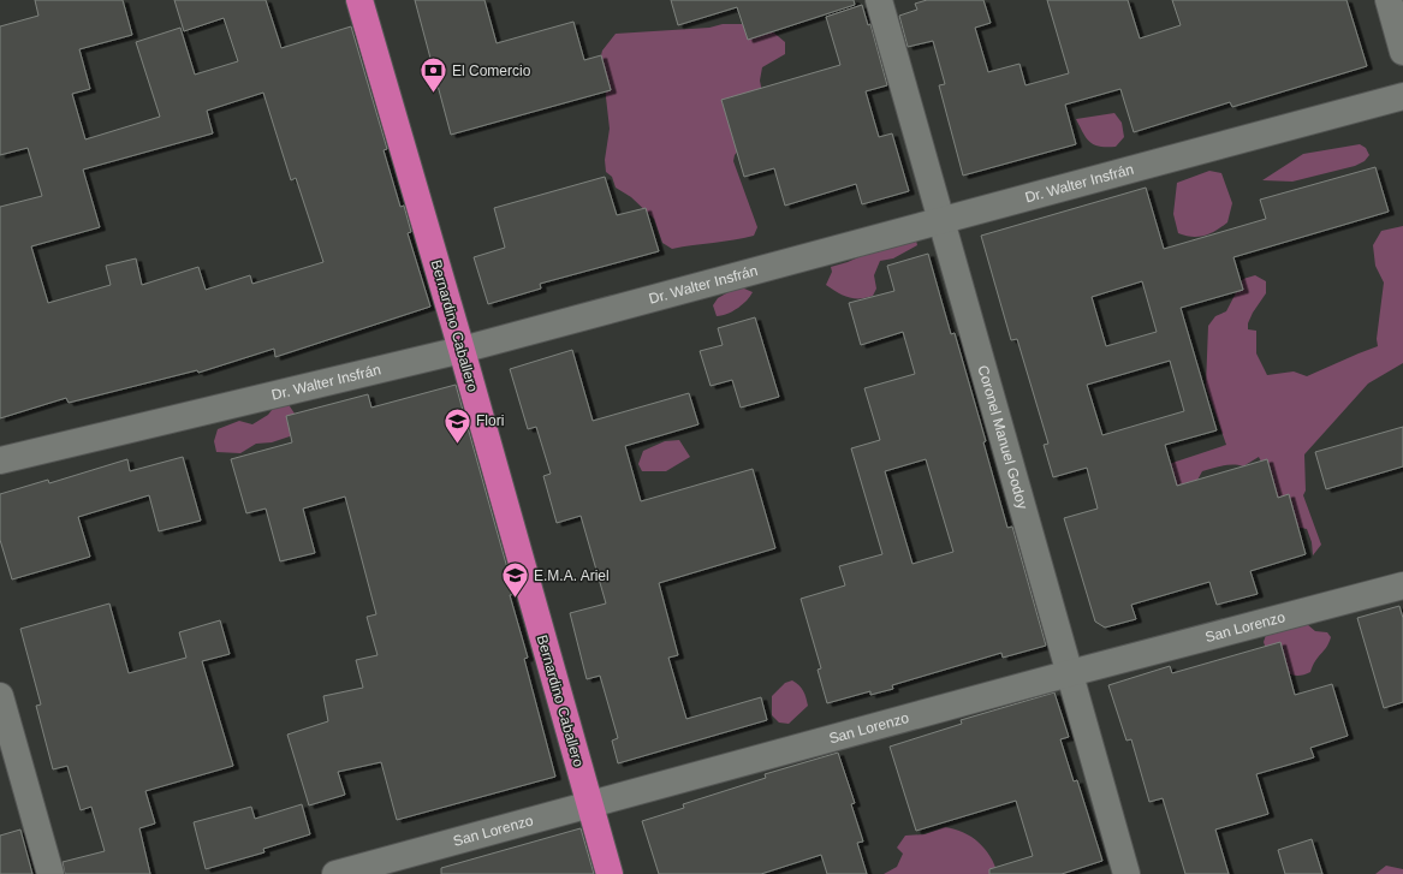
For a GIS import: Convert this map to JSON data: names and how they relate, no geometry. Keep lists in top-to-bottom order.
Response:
{
  "streets": {
    "highway": ["Bernardino Caballero"],
    "street": ["Dr. Walter Insfrán", "Coronel Manuel Godoy", "San Lorenzo"]
  },
  "crossings": [
    ["Dr. Walter Insfrán", "Bernardino Caballero"],
    ["Dr. Walter Insfrán", "Coronel Manuel Godoy"],
    ["Bernardino Caballero", "San Lorenzo"],
    ["Coronel Manuel Godoy", "San Lorenzo"]
  ],
  "places": {
    "bank": ["El Comercio"],
    "school or university": ["Flori", "E.M.A. Ariel"]
  }
}
